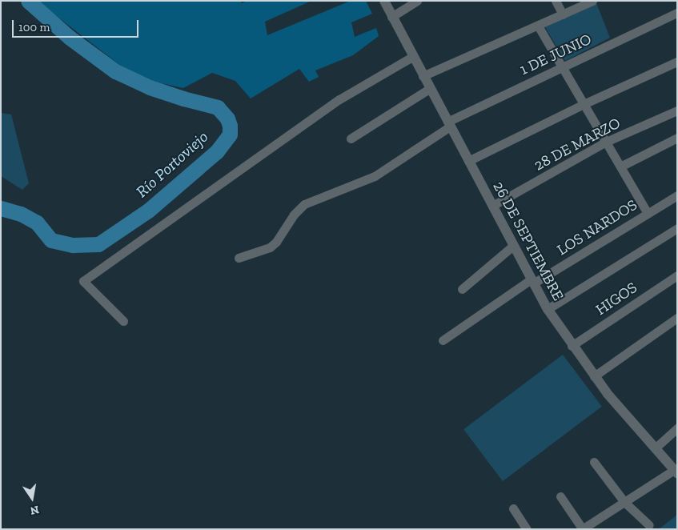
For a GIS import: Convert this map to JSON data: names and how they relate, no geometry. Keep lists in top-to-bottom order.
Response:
{
  "streets": {
    "street": [
      "1 DE JUNIO",
      "28 DE MARZO",
      "LOS NARDOS",
      "26 DE SEPTIEMBRE",
      "HIGOS"
    ]
  },
  "crossings": [
    ["1 DE JUNIO", "26 DE SEPTIEMBRE"],
    ["28 DE MARZO", "26 DE SEPTIEMBRE"],
    ["LOS NARDOS", "26 DE SEPTIEMBRE"],
    ["26 DE SEPTIEMBRE", "HIGOS"]
  ],
  "water": ["Río Portoviejo"],
  "scale_bar": "100 m",
  "north": "bottom"
}
